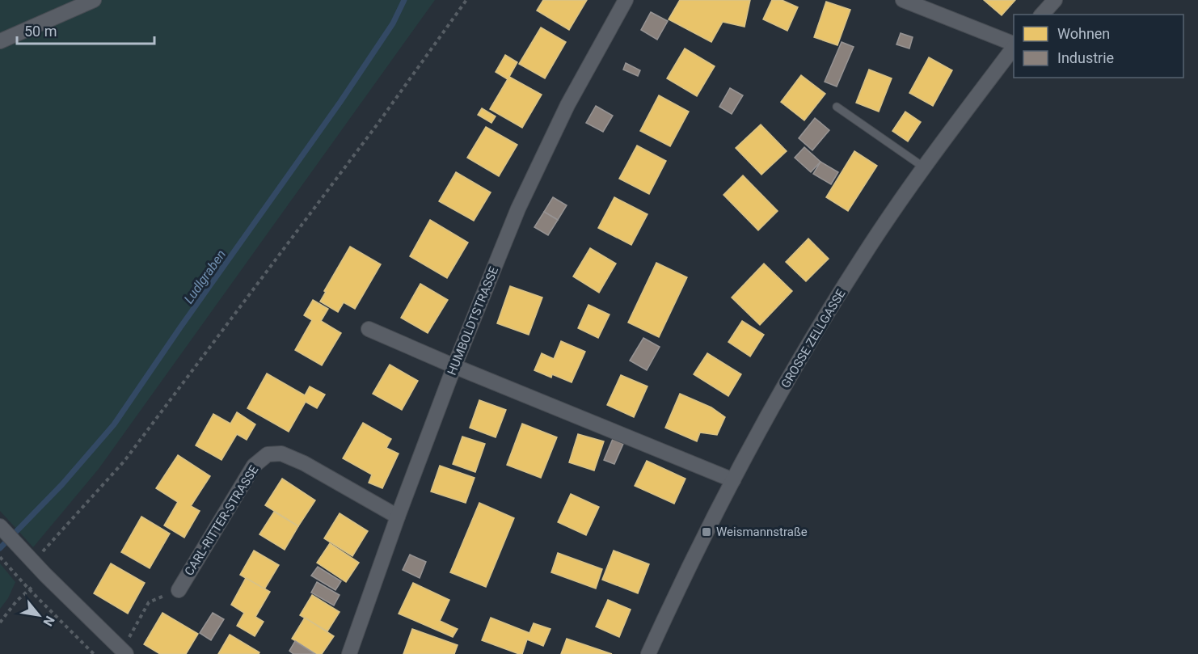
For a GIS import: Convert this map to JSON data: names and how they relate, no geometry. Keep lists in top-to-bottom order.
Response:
{
  "streets": {
    "street": ["HUMBOLDTSTRASSE", "GROSSE ZELLGASSE", "CARL-RITTER-STRASSE"]
  },
  "crossings": [
    ["HUMBOLDTSTRASSE", "CARL-RITTER-STRASSE"]
  ],
  "water": ["Ludlgraben"],
  "places": {
    "transit": ["Weismannstraße"]
  },
  "legend": ["Wohnen", "Industrie"],
  "scale_bar": "50 m",
  "north": "bottom right"
}
